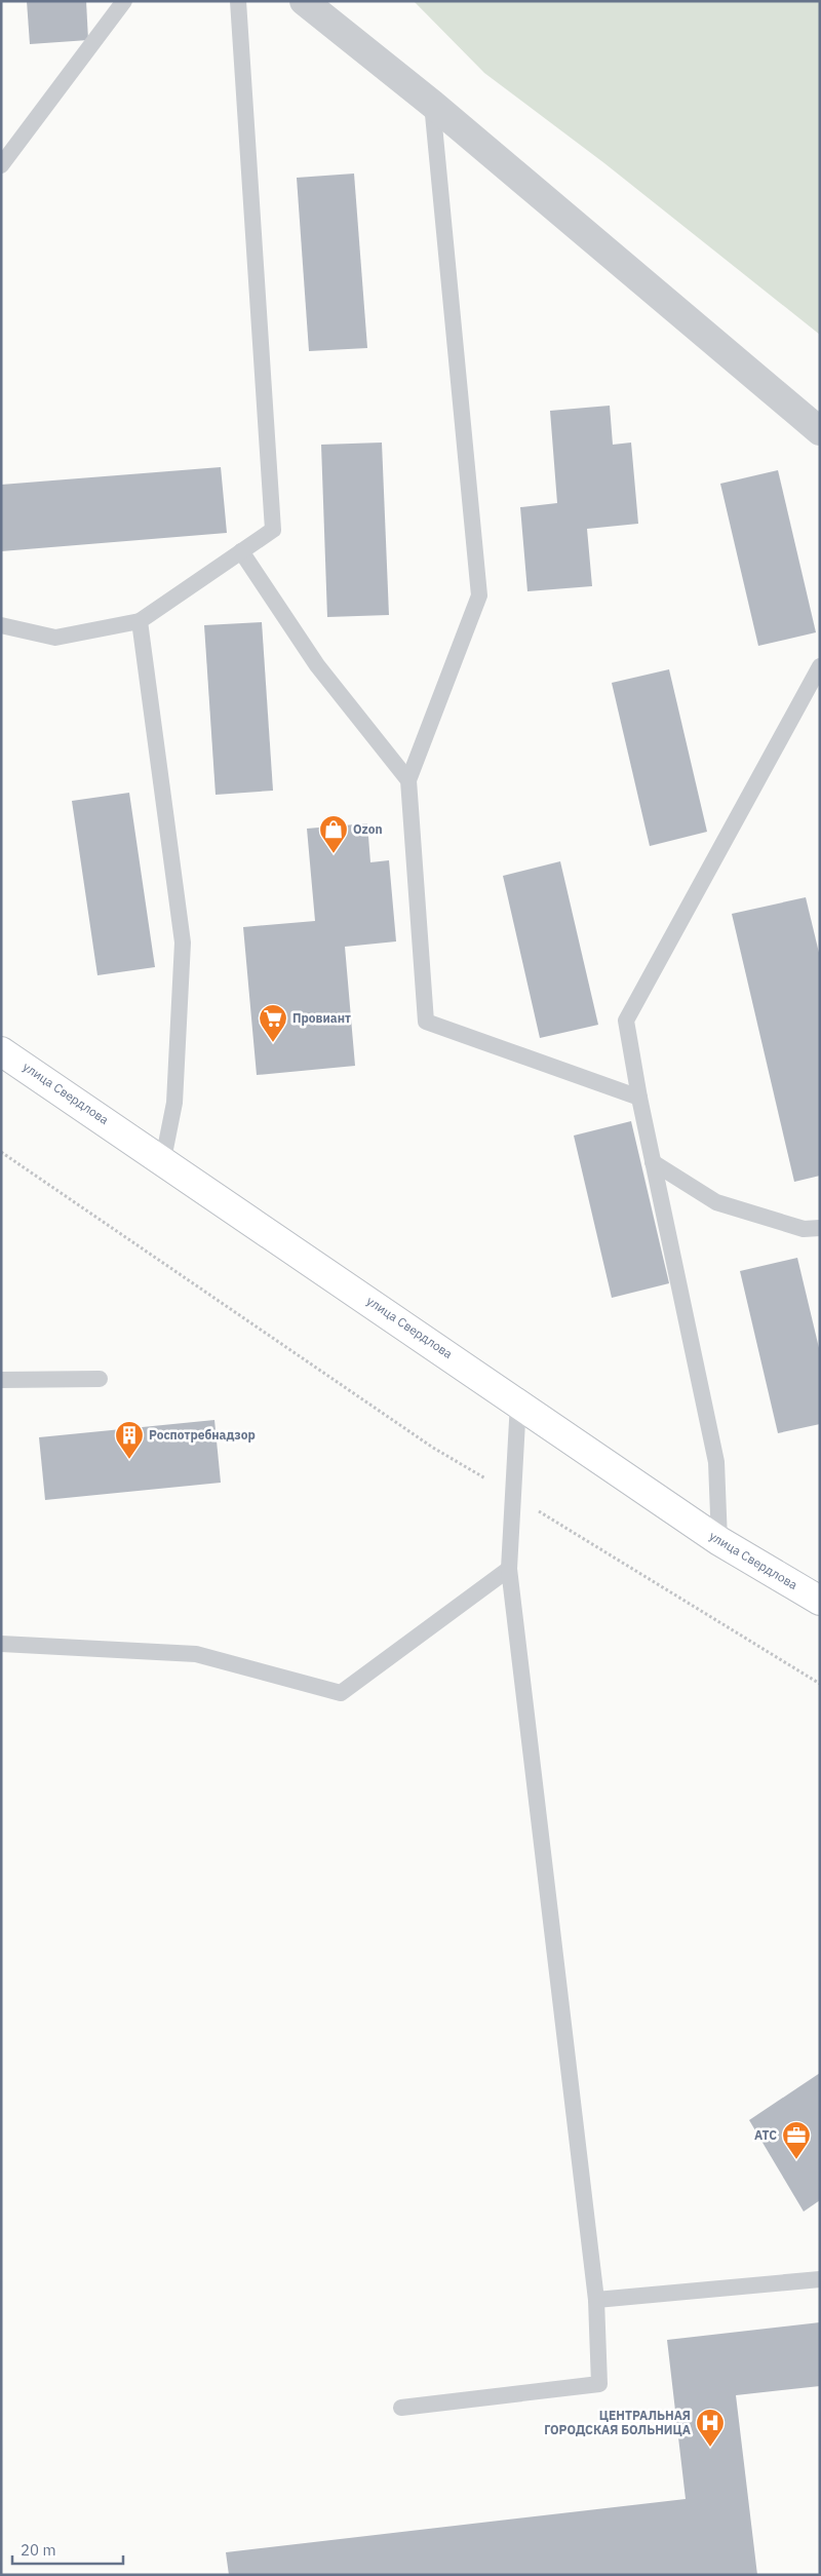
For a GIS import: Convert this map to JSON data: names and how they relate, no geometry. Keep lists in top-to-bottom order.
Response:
{
  "streets": {
    "main road": ["улица Свердлова"]
  },
  "places": {
    "shop": ["Ozon"],
    "supermarket": ["Провиант"],
    "building": ["Роспотребнадзор"],
    "office": ["АТС"],
    "hospital": ["ЦЕНТРАЛЬНАЯ ГОРОДСКАЯ БОЛЬНИЦА"]
  },
  "scale_bar": "20 m"
}
